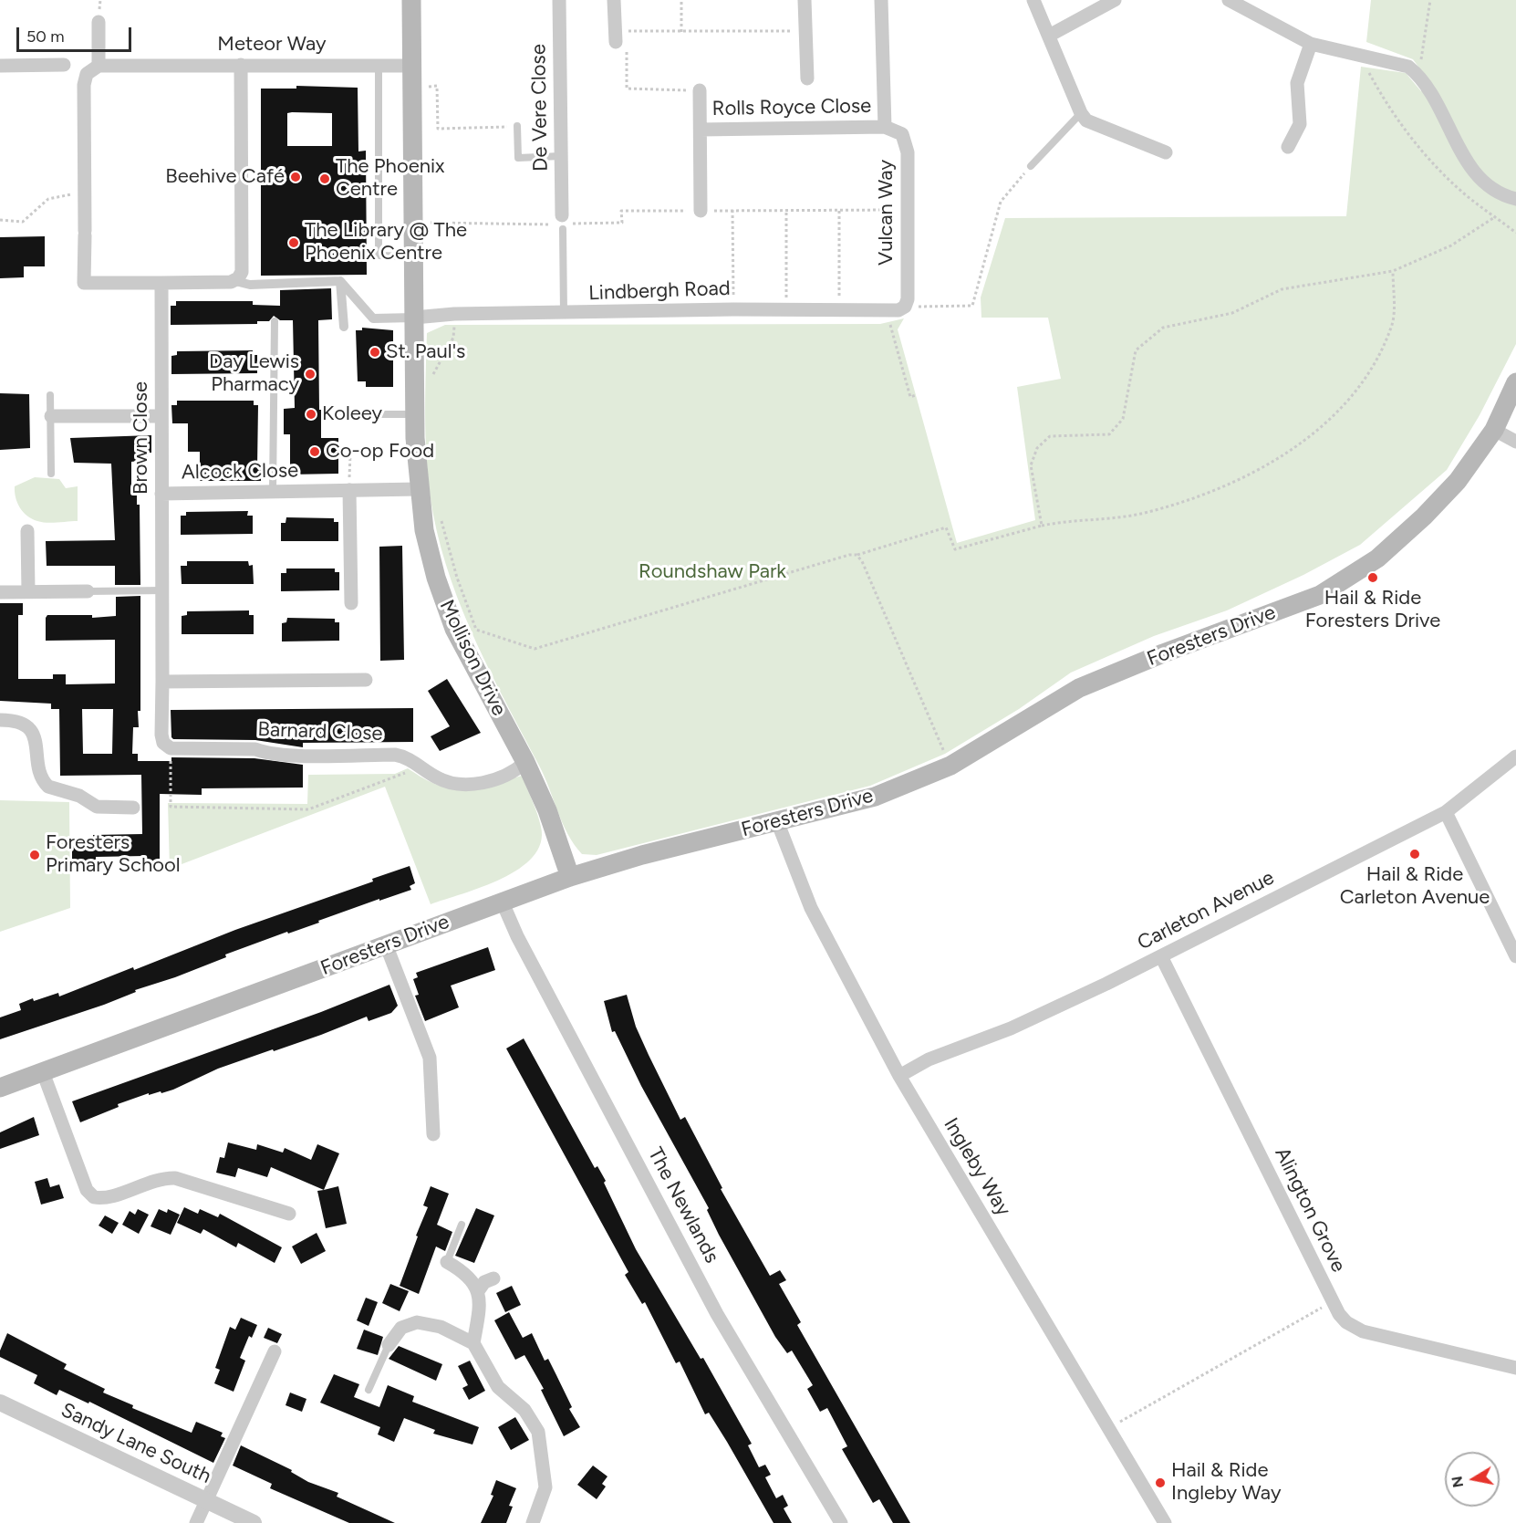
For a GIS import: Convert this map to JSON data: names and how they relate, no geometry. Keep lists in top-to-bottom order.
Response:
{
  "streets": {
    "main road": ["Foresters Drive", "Mollison Drive"],
    "street": [
      "Meteor Way",
      "De Vere Close",
      "Rolls Royce Close",
      "Vulcan Way",
      "Lindbergh Road",
      "Brown Close",
      "Alcock Close",
      "Barnard Close",
      "Carleton Avenue",
      "Ingleby Way",
      "The Newlands",
      "Alington Grove",
      "Sandy Lane South"
    ]
  },
  "crossings": [
    ["Meteor Way", "Mollison Drive"],
    ["Rolls Royce Close", "Vulcan Way"],
    ["Vulcan Way", "Lindbergh Road"],
    ["Lindbergh Road", "Mollison Drive"],
    ["Brown Close", "Alcock Close"],
    ["Alcock Close", "Mollison Drive"],
    ["Foresters Drive", "Mollison Drive"],
    ["Foresters Drive", "Ingleby Way"],
    ["Foresters Drive", "The Newlands"],
    ["Mollison Drive", "Barnard Close"],
    ["Carleton Avenue", "Ingleby Way"],
    ["Carleton Avenue", "Alington Grove"]
  ],
  "parks": ["Roundshaw Park"],
  "places": [
    "Beehive Café",
    "The Phoenix Centre",
    "The Library @ The Phoenix Centre",
    "St. Paul's",
    "Day Lewis Pharmacy",
    "Koleey",
    "Co-op Food",
    "Hail & Ride Foresters Drive",
    "Hail & Ride Carleton Avenue",
    "Foresters Primary School",
    "Hail & Ride Ingleby Way"
  ],
  "scale_bar": "50 m",
  "north": "left"
}
